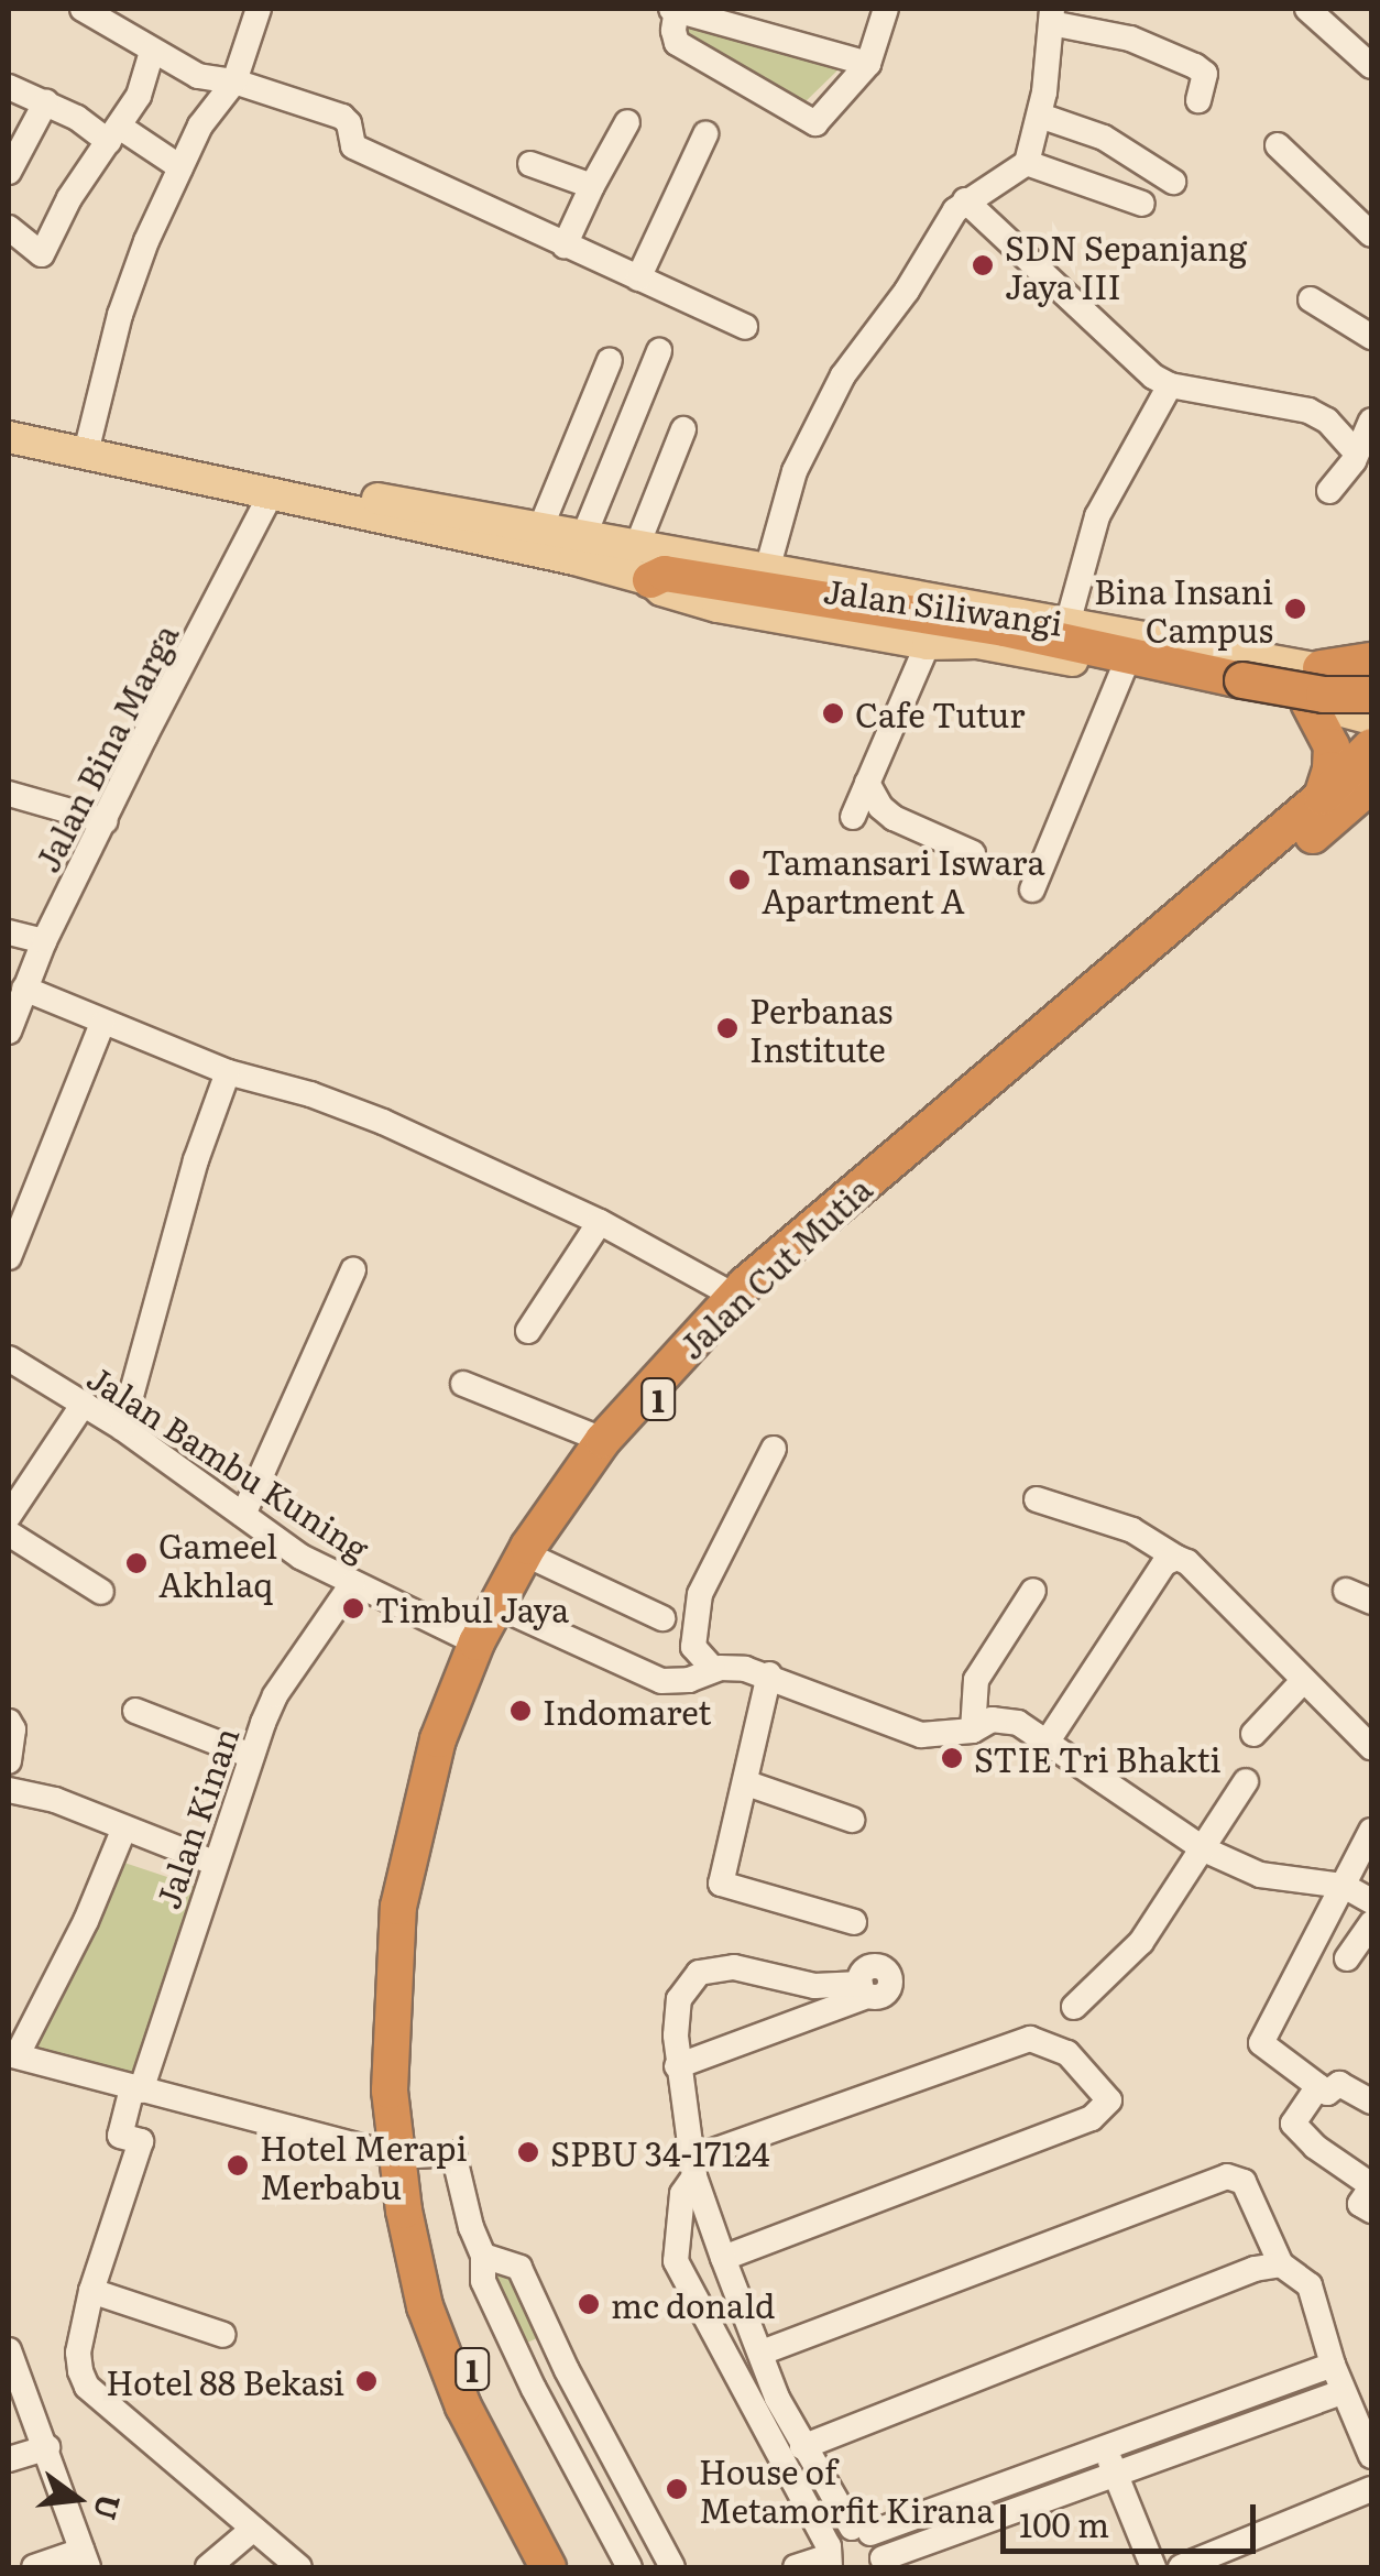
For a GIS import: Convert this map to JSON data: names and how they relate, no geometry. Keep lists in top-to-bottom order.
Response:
{
  "streets": {
    "highway": ["Jalan Cut Mutia", "1"],
    "main road": ["Jalan Siliwangi"],
    "street": ["Jalan Bina Marga", "Jalan Bambu Kuning", "Jalan Kinan"]
  },
  "crossings": [
    ["Jalan Cut Mutia", "Jalan Bambu Kuning"],
    ["Jalan Bambu Kuning", "Jalan Kinan"]
  ],
  "places": [
    "SDN Sepanjang Jaya III",
    "Bina Insani Campus",
    "Cafe Tutur",
    "Tamansari Iswara Apartment A",
    "Perbanas Institute",
    "Gameel Akhlaq",
    "Timbul Jaya",
    "Indomaret",
    "STIE Tri Bhakti",
    "SPBU 34-17124",
    "Hotel Merapi Merbabu",
    "mc donald",
    "Hotel 88 Bekasi",
    "House of Metamorfit Kirana"
  ],
  "scale_bar": "100 m",
  "north": "right"
}
